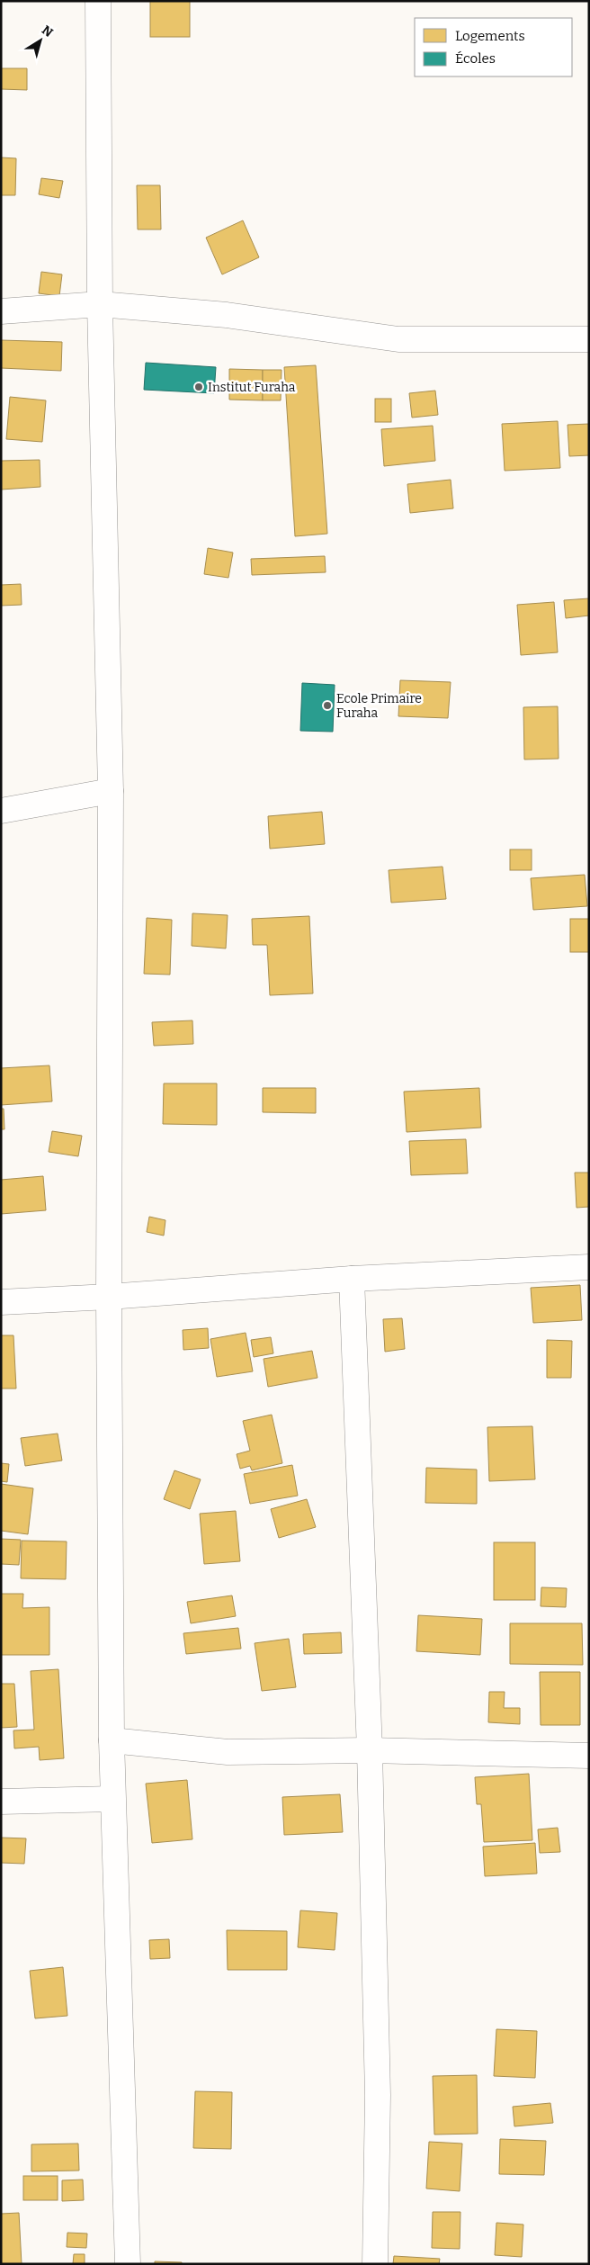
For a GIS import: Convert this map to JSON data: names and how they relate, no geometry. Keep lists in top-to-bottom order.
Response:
{
  "places": ["Institut Furaha", "Ecole Primaire Furaha"],
  "legend": ["Logements", "Écoles"],
  "north": "top right"
}
